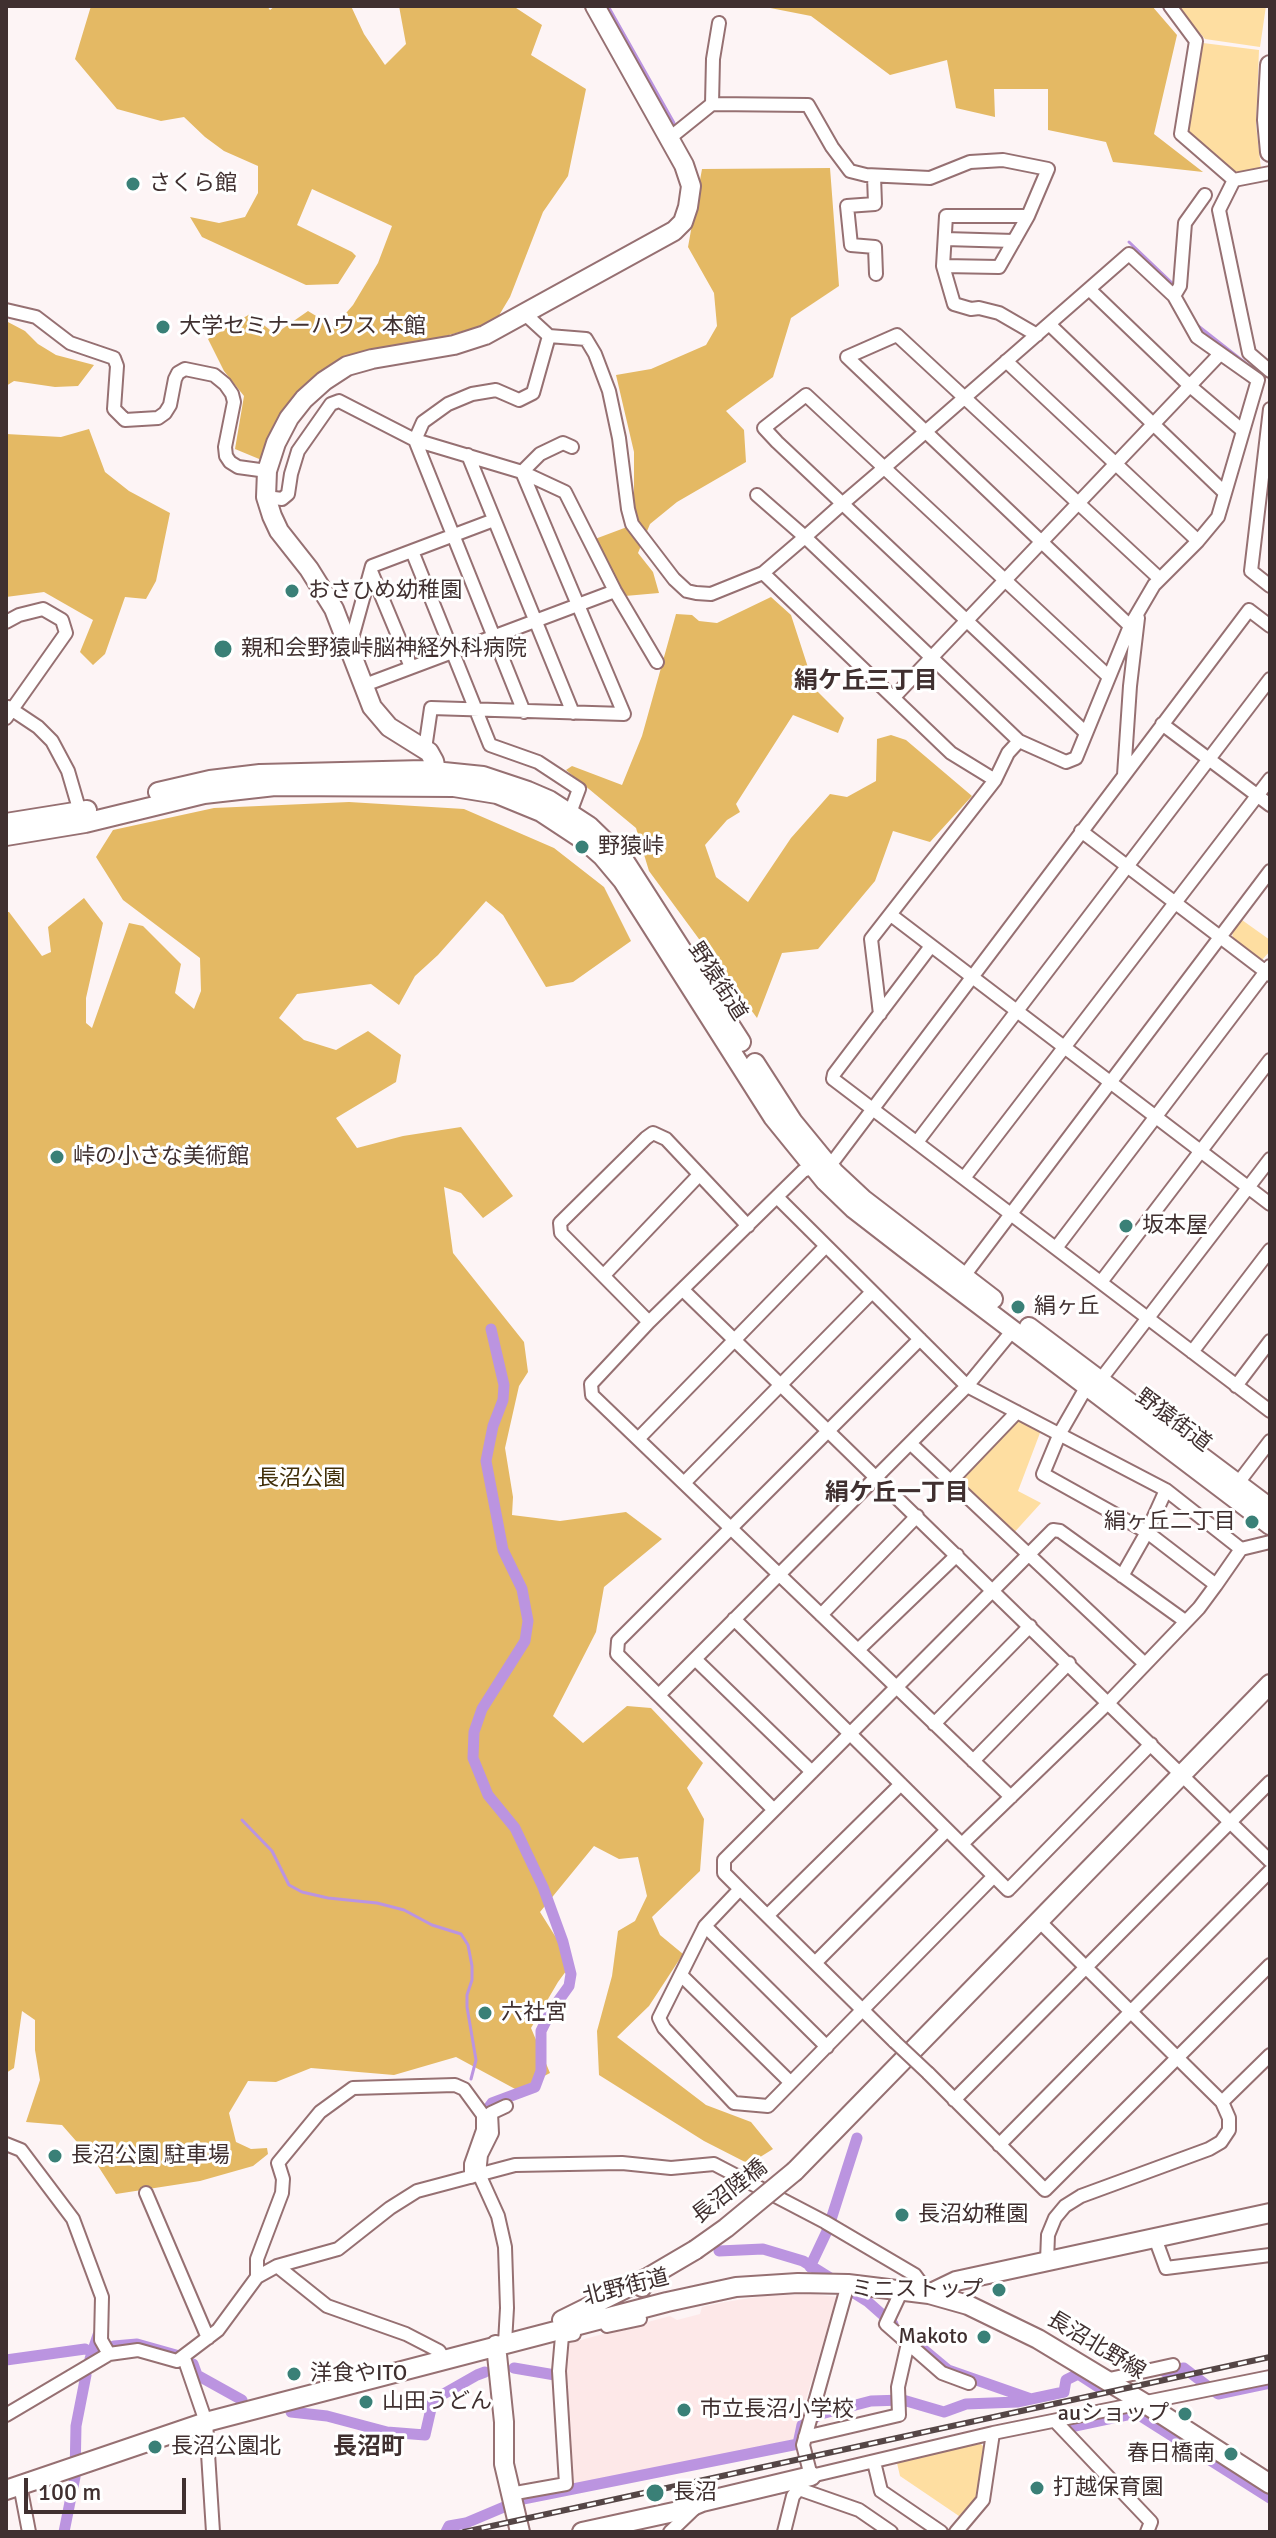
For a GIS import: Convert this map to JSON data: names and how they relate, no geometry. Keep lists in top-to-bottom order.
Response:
{
  "streets": {
    "main road": [
      "野猿街道",
      "長沼陸橋",
      "北野街道",
      "長沼北野線"
    ]
  },
  "crossings": [
    ["長沼陸橋", "北野街道"],
    ["北野街道", "長沼北野線"]
  ],
  "districts": ["絹ケ丘三丁目", "絹ケ丘一丁目", "長沼町"],
  "parks": ["長沼公園"],
  "places": [
    "さくら館",
    "大学セミナーハウス 本館",
    "おさひめ幼稚園",
    "親和会野猿峠脳神経外科病院",
    "野猿峠",
    "峠の小さな美術館",
    "坂本屋",
    "絹ヶ丘",
    "絹ヶ丘二丁目",
    "六社宮",
    "長沼公園 駐車場",
    "長沼幼稚園",
    "ミニストップ",
    "Makoto",
    "洋食やITO",
    "山田うどん",
    "市立長沼小学校",
    "auショップ",
    "長沼公園北",
    "春日橋南",
    "打越保育園",
    "長沼"
  ],
  "scale_bar": "100 m"
}
